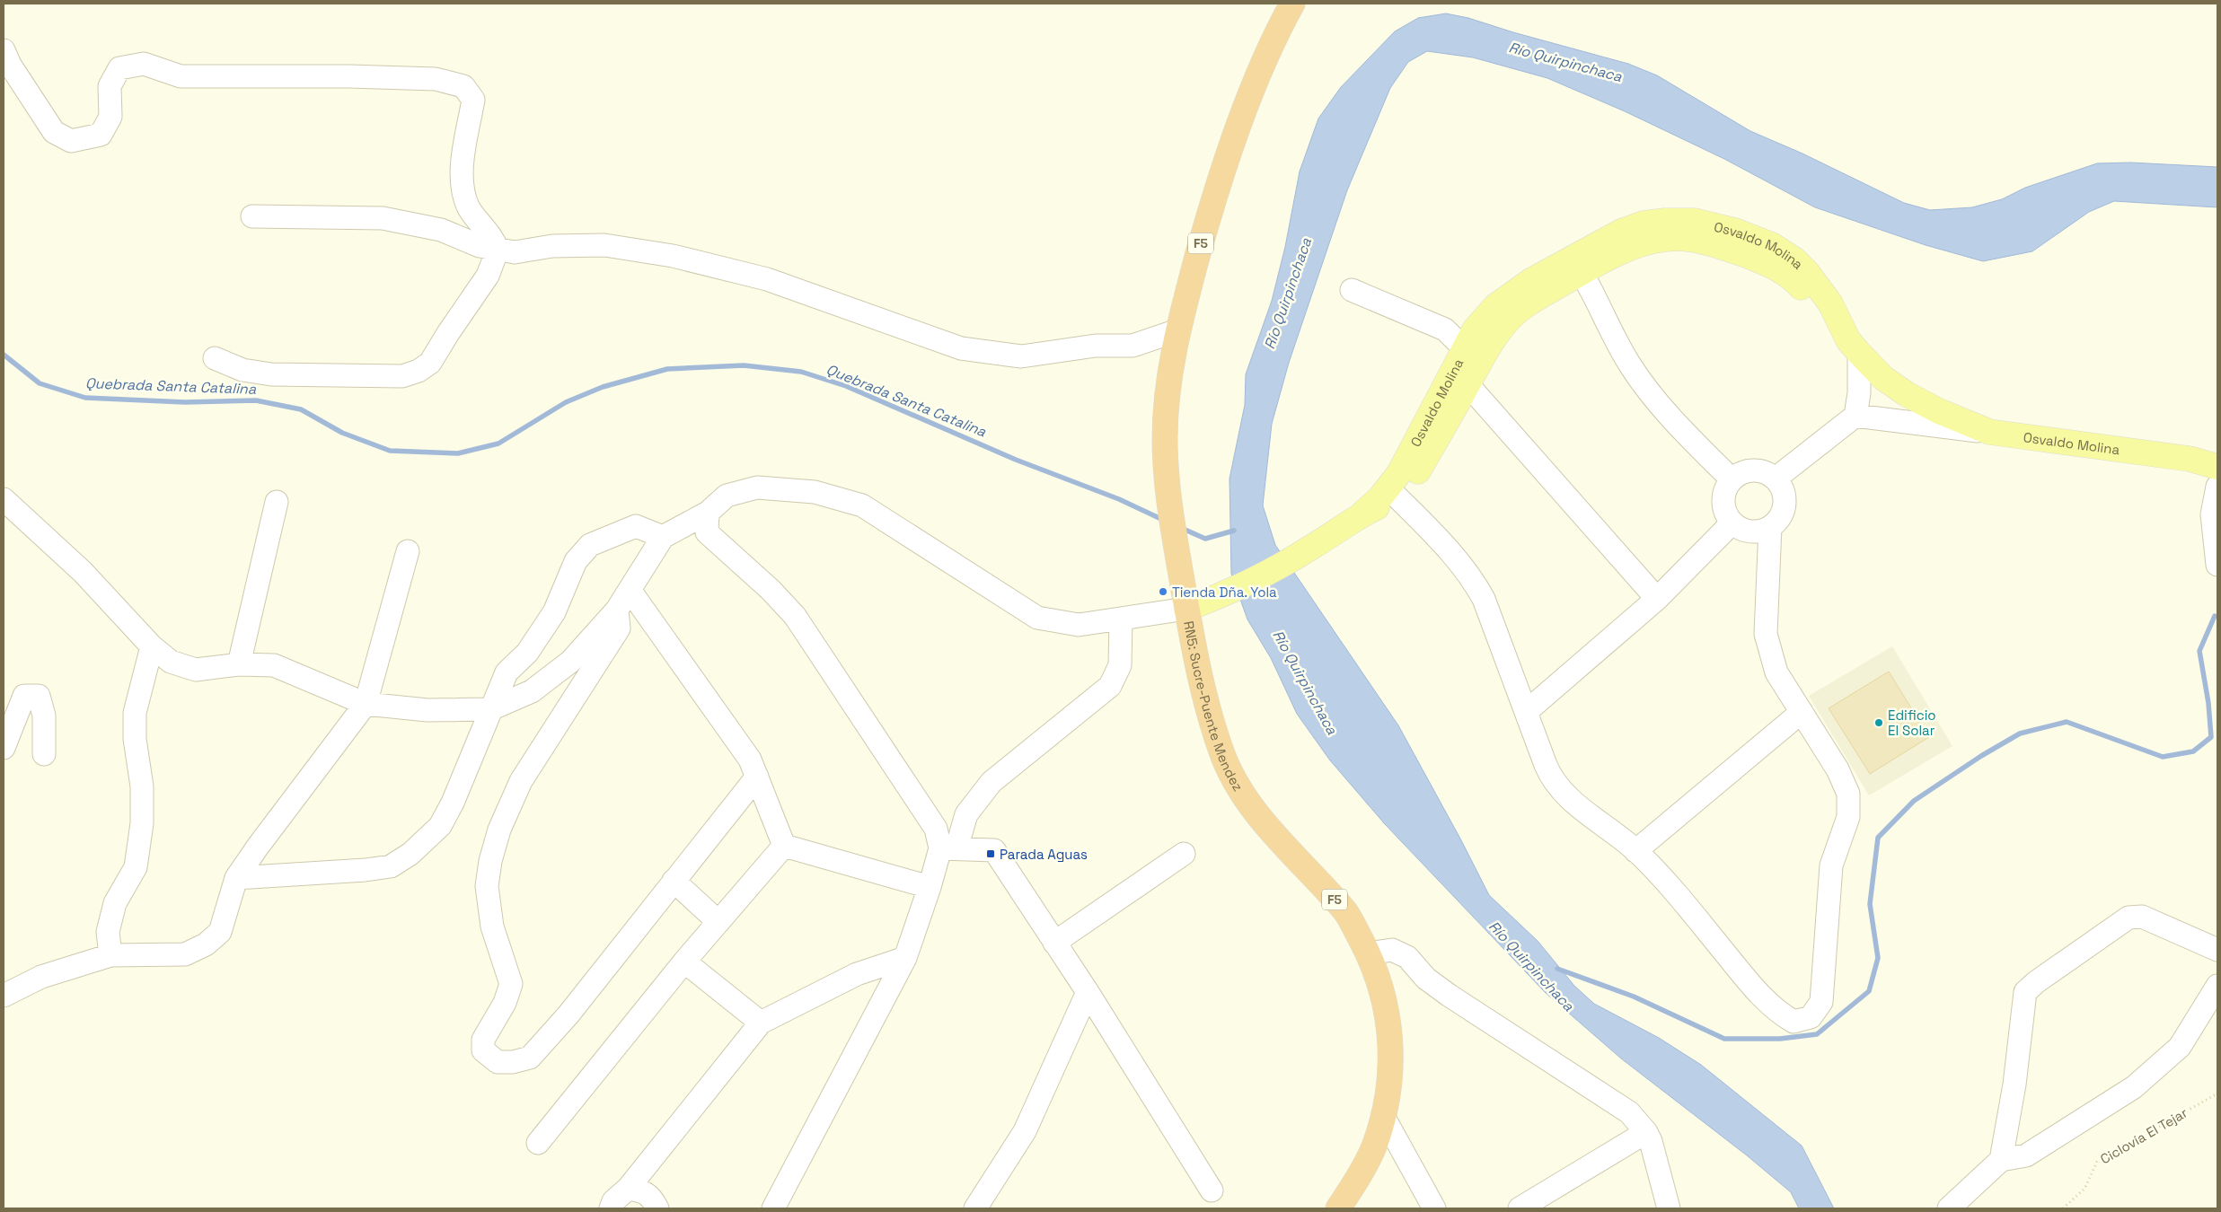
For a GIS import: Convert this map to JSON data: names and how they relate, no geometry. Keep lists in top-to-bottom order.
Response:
{
  "streets": {
    "highway": ["F5", "RN5: Sucre-Puente Mendez"],
    "main road": ["Osvaldo Molina"],
    "path": ["Ciclovía El Tejar"]
  },
  "water": ["Río Quirpinchaca", "Quebrada Santa Catalina"],
  "places": {
    "other": ["Tienda Dña. Yola", "Edificio El Solar"],
    "transit": ["Parada Aguas"]
  }
}
